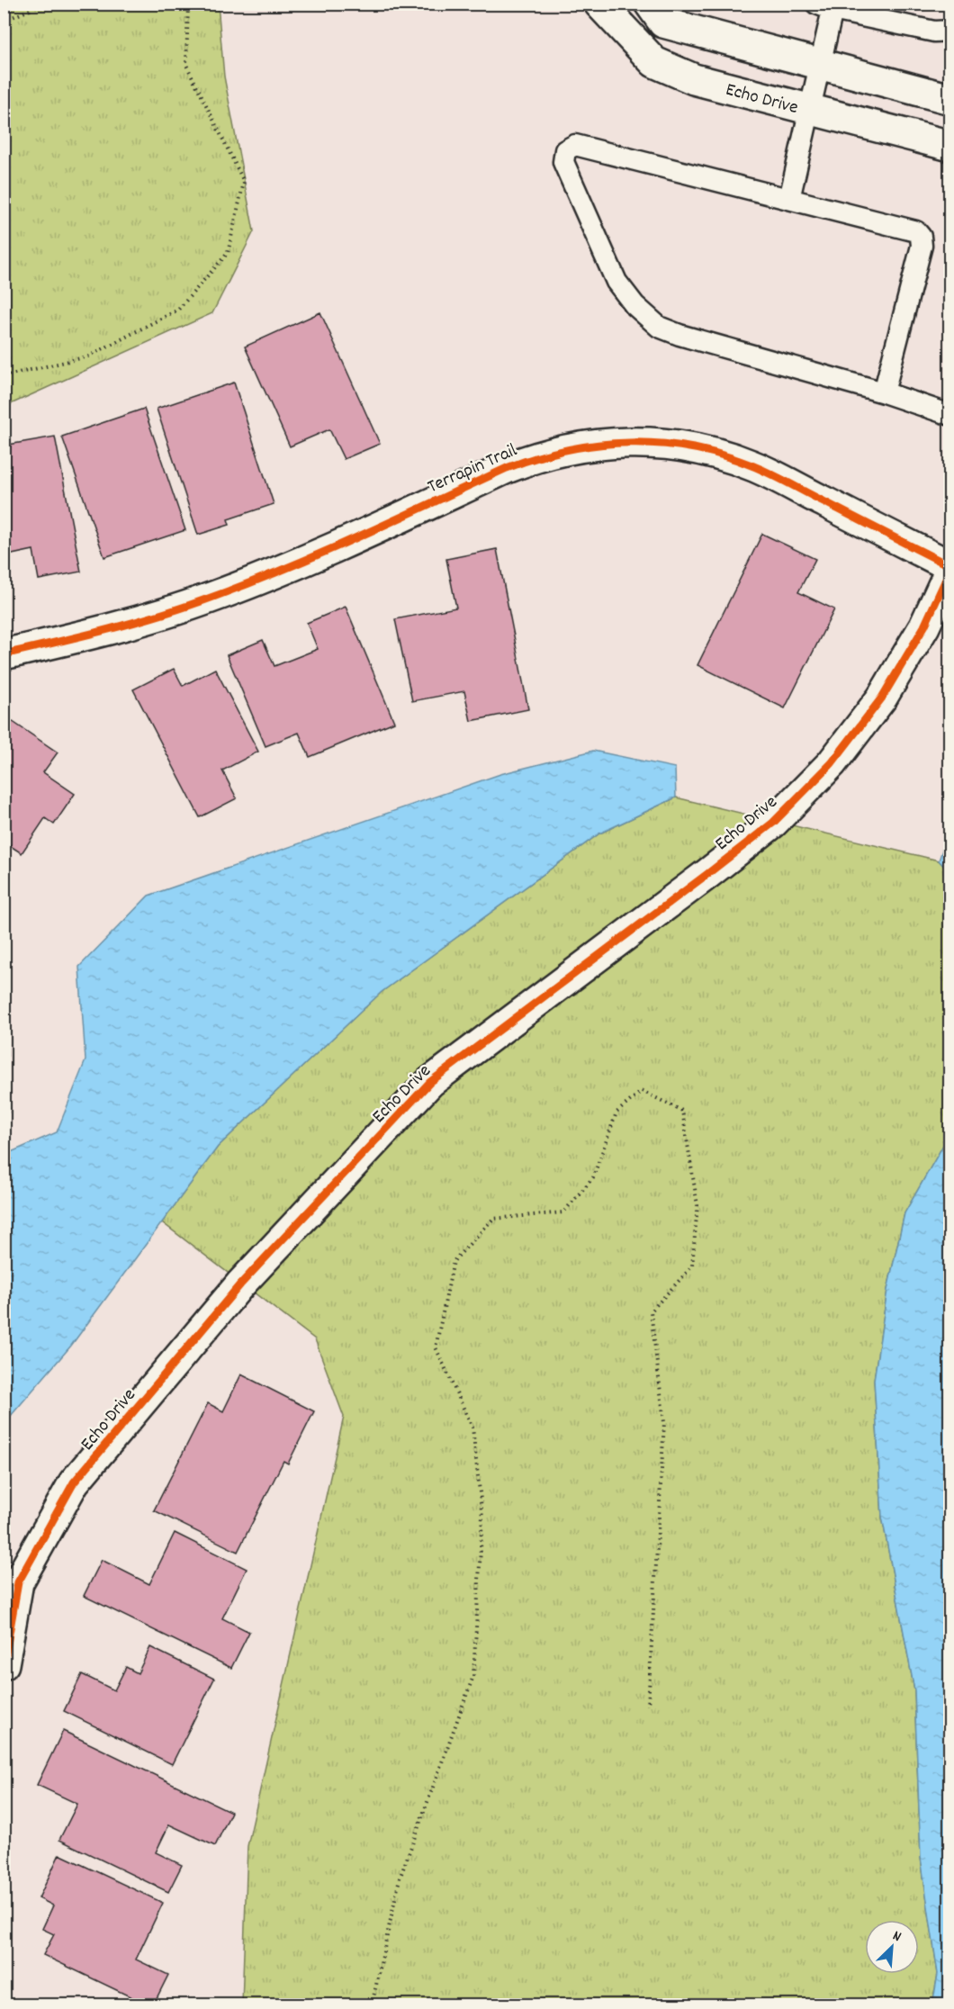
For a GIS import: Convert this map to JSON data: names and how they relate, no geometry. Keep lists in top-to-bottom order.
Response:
{
  "streets": {
    "street": ["Echo Drive", "Terrapin Trail"]
  },
  "crossings": [
    ["Echo Drive", "Terrapin Trail"]
  ],
  "north": "top right"
}
